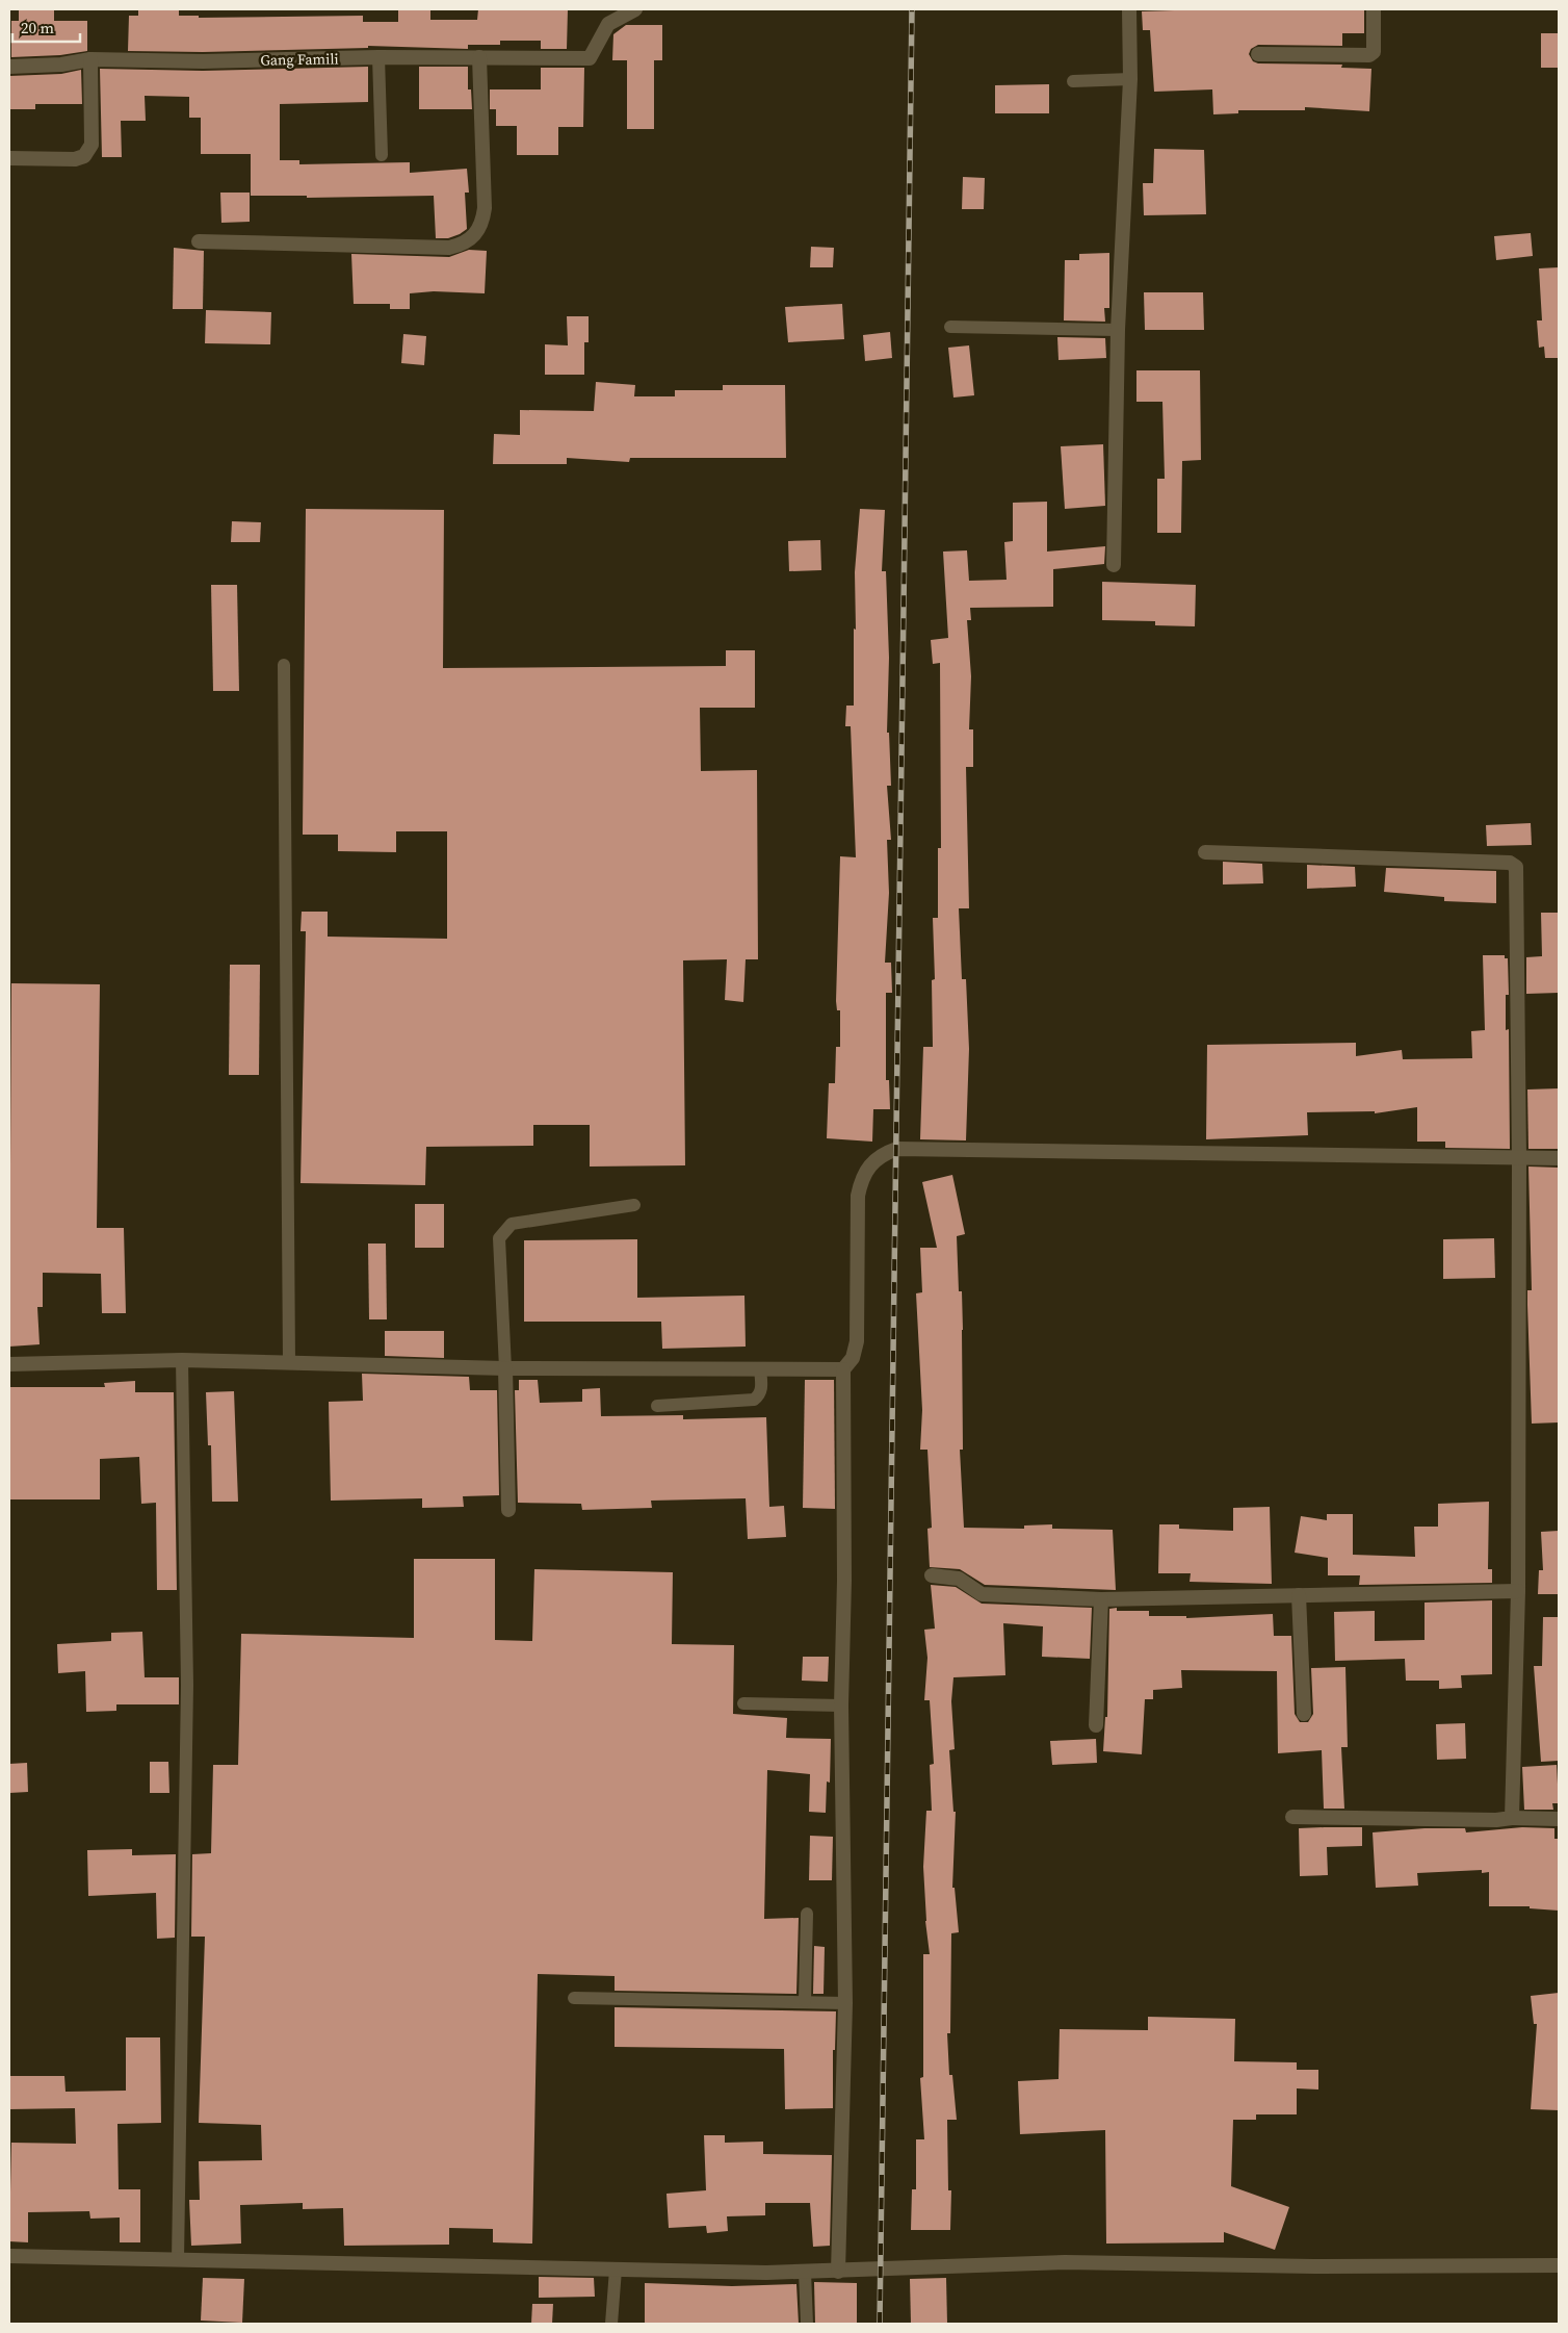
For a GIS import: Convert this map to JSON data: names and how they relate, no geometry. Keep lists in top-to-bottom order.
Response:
{
  "streets": {
    "street": ["Gang Famili"]
  },
  "scale_bar": "20 m"
}
